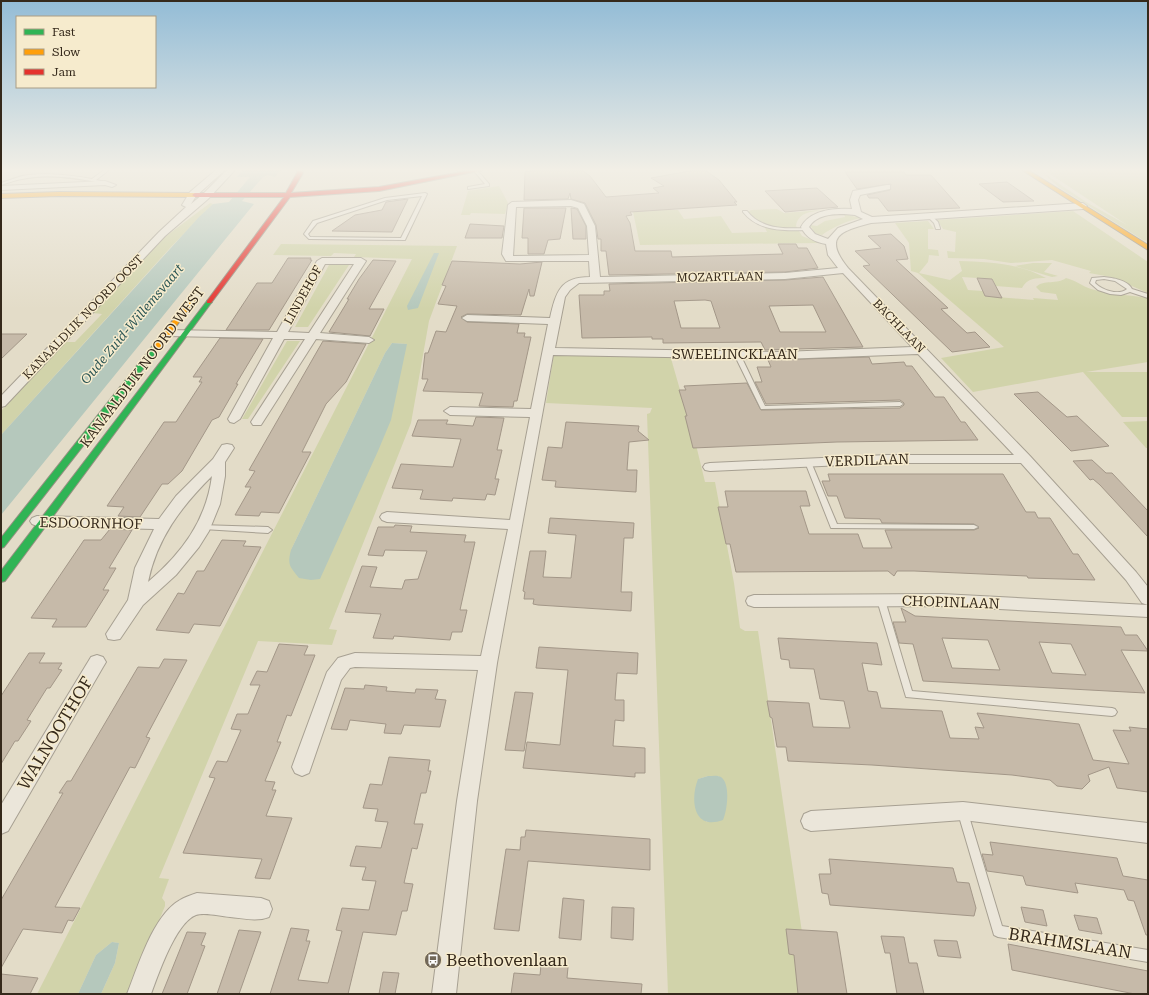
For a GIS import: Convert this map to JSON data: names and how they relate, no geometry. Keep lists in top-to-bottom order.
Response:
{
  "streets": {
    "main road": ["KANAALDIJK NOORD WEST"],
    "street": [
      "MOZARTLAAN",
      "LINDEHOF",
      "KANAALDIJK NOORD OOST",
      "BACHLAAN",
      "SWEELINCKLAAN",
      "VERDILAAN",
      "ESDOORNHOF",
      "CHOPINLAAN",
      "WALNOOTHOF"
    ],
    "lane": ["BRAHMSLAAN"]
  },
  "crossings": [
    ["MOZARTLAAN", "BACHLAAN"],
    ["LINDEHOF", "KANAALDIJK NOORD WEST"],
    ["BACHLAAN", "SWEELINCKLAAN"],
    ["BACHLAAN", "VERDILAAN"],
    ["KANAALDIJK NOORD WEST", "ESDOORNHOF"]
  ],
  "water": ["Oude Zuid-Willemsvaart"],
  "places": {
    "bus stop": ["Beethovenlaan"]
  },
  "legend": ["Fast", "Slow", "Jam"]
}
